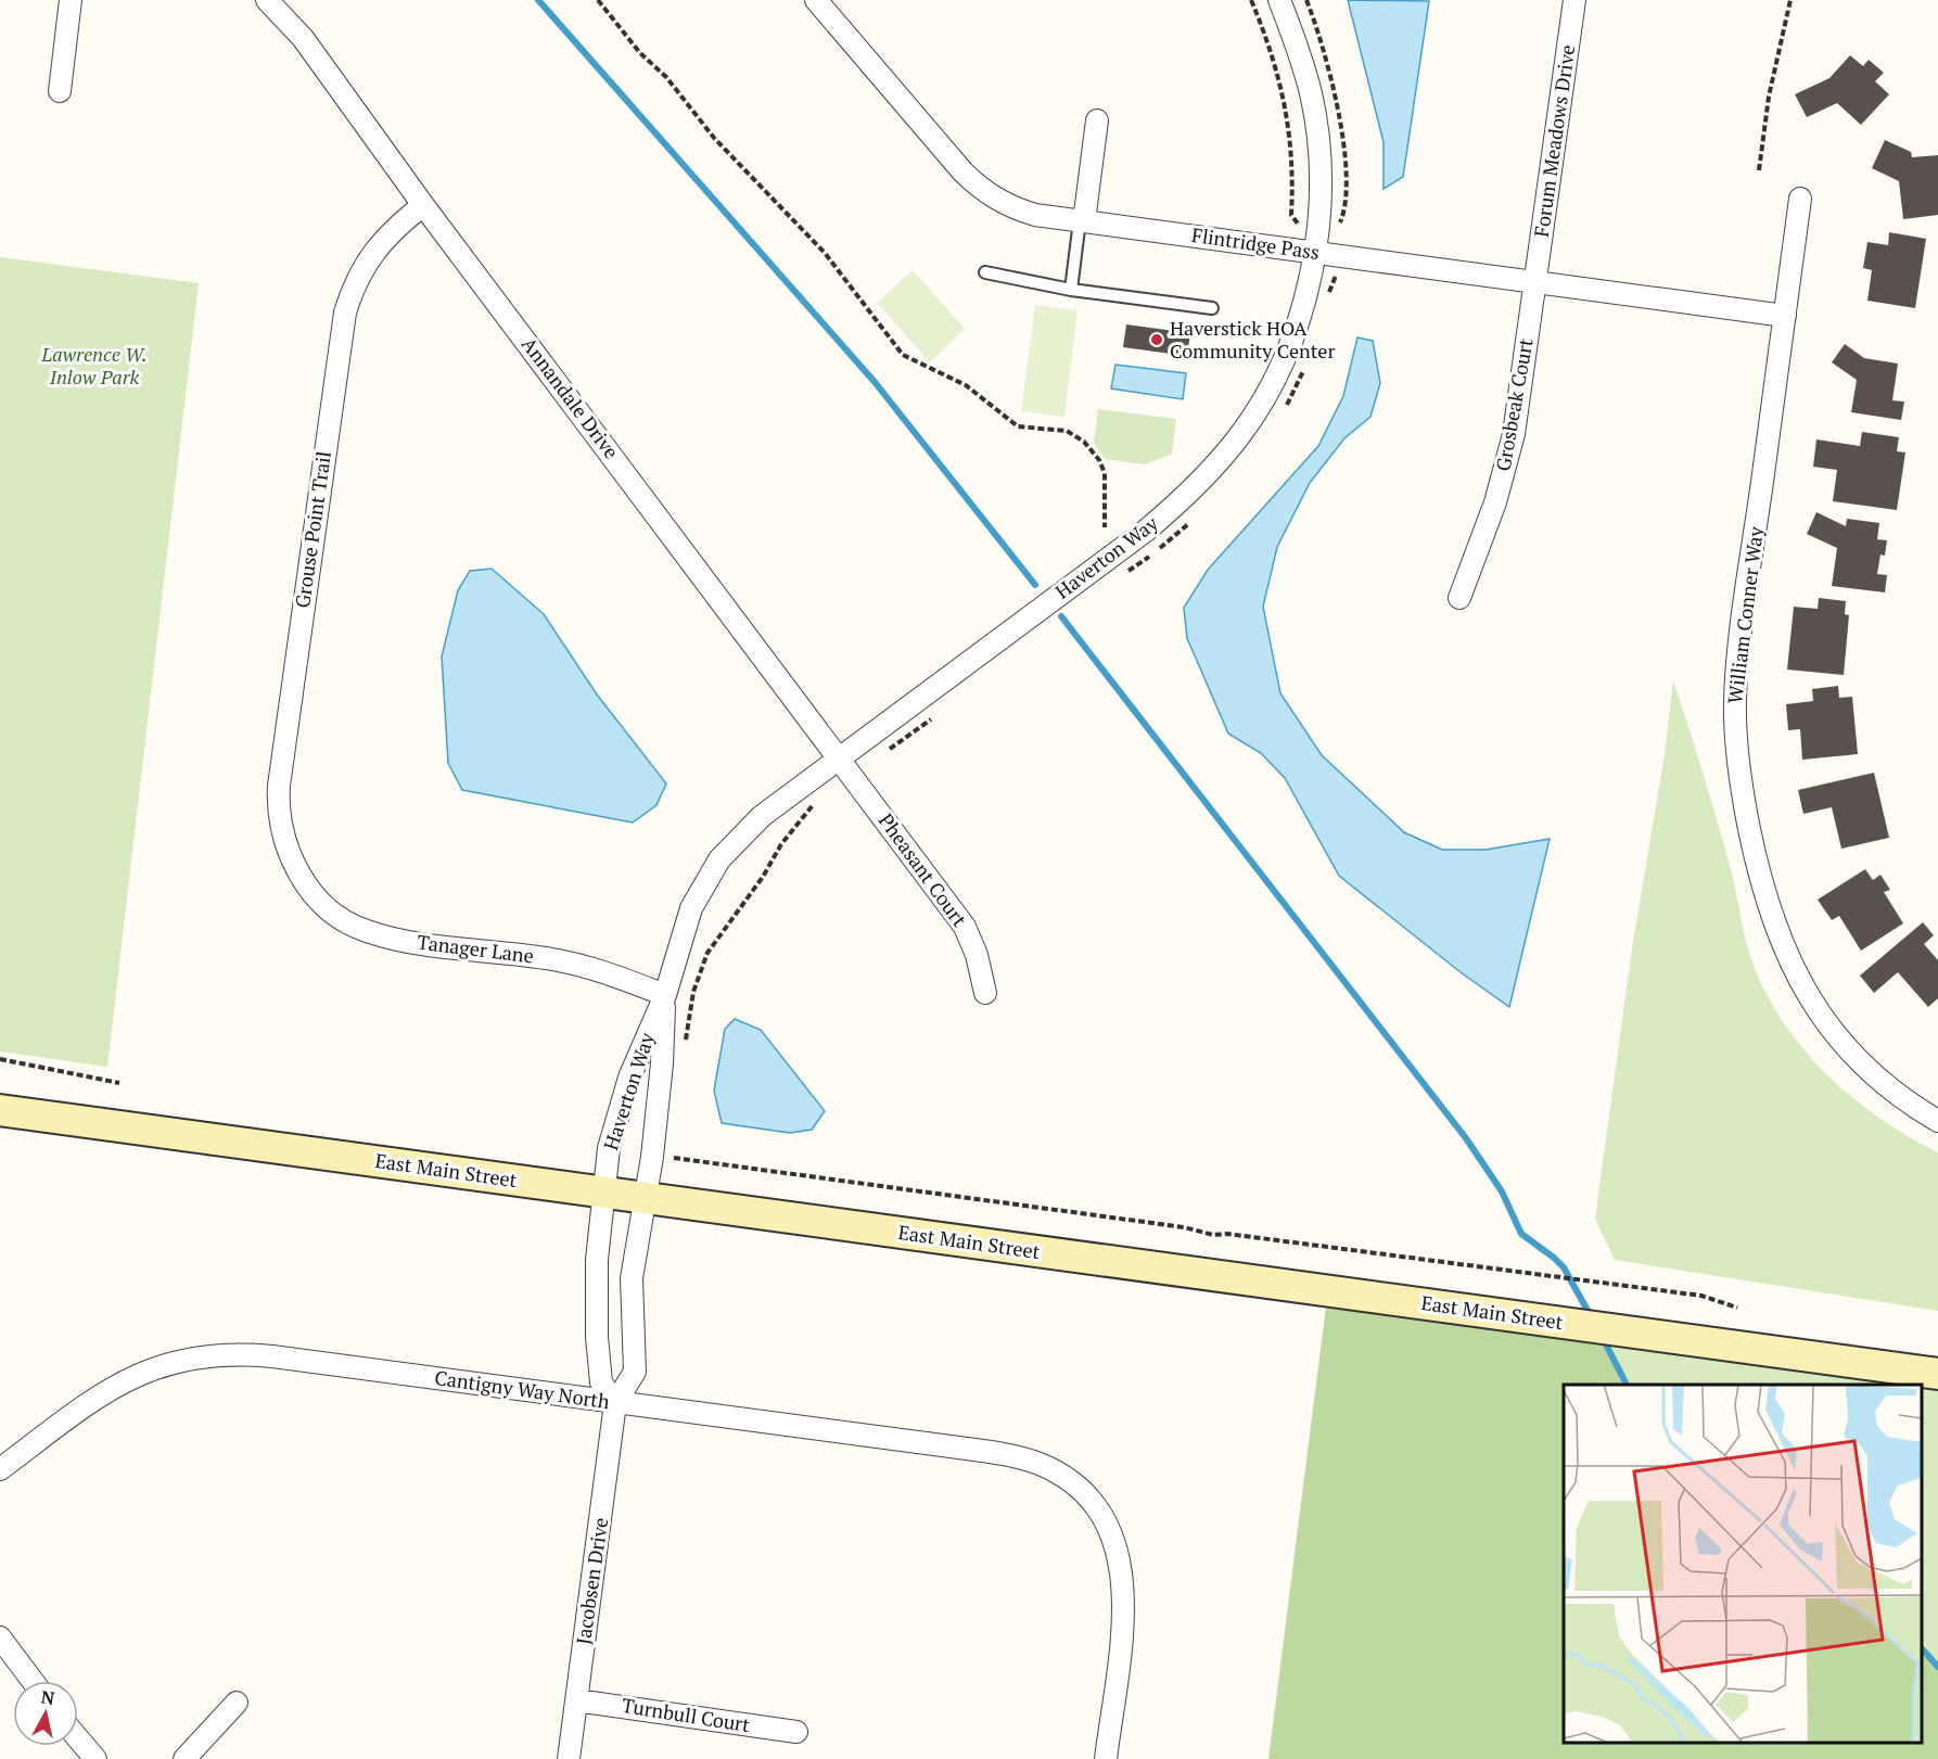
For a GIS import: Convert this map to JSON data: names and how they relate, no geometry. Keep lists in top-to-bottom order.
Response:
{
  "streets": {
    "main road": ["East Main Street"],
    "street": [
      "Forum Meadows Drive",
      "Flintridge Pass",
      "Annandale Drive",
      "Grosbeak Court",
      "Grouse Point Trail",
      "Haverton Way",
      "William Conner Way",
      "Pheasant Court",
      "Tanager Lane",
      "Cantigny Way North",
      "Jacobsen Drive",
      "Turnbull Court"
    ]
  },
  "crossings": [
    ["Forum Meadows Drive", "Flintridge Pass"],
    ["Forum Meadows Drive", "Grosbeak Court"],
    ["Flintridge Pass", "Grosbeak Court"],
    ["Flintridge Pass", "Haverton Way"],
    ["Flintridge Pass", "William Conner Way"],
    ["Annandale Drive", "Grouse Point Trail"],
    ["Annandale Drive", "Haverton Way"],
    ["Annandale Drive", "Pheasant Court"],
    ["Grouse Point Trail", "Tanager Lane"],
    ["Haverton Way", "Pheasant Court"],
    ["Haverton Way", "Tanager Lane"],
    ["Haverton Way", "East Main Street"],
    ["Haverton Way", "Jacobsen Drive"],
    ["East Main Street", "Jacobsen Drive"],
    ["Cantigny Way North", "Jacobsen Drive"],
    ["Jacobsen Drive", "Turnbull Court"]
  ],
  "parks": ["Lawrence W. Inlow Park"],
  "places": ["Haverstick HOA Community Center"],
  "north": "top"
}
